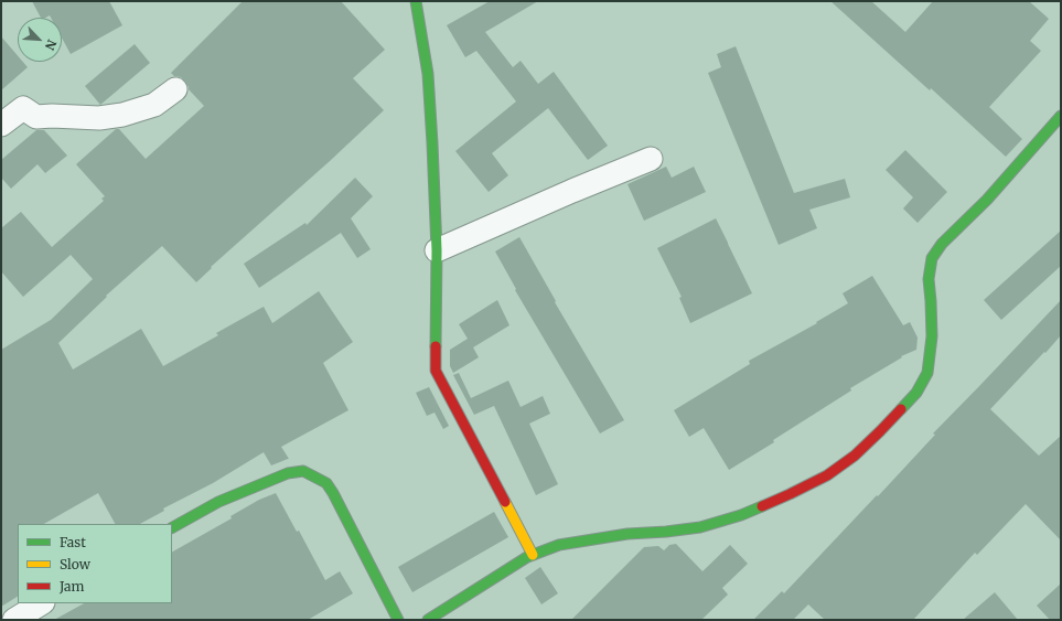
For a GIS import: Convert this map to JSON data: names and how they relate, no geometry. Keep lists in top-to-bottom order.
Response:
{
  "legend": ["Fast", "Slow", "Jam"],
  "north": "bottom right"
}
